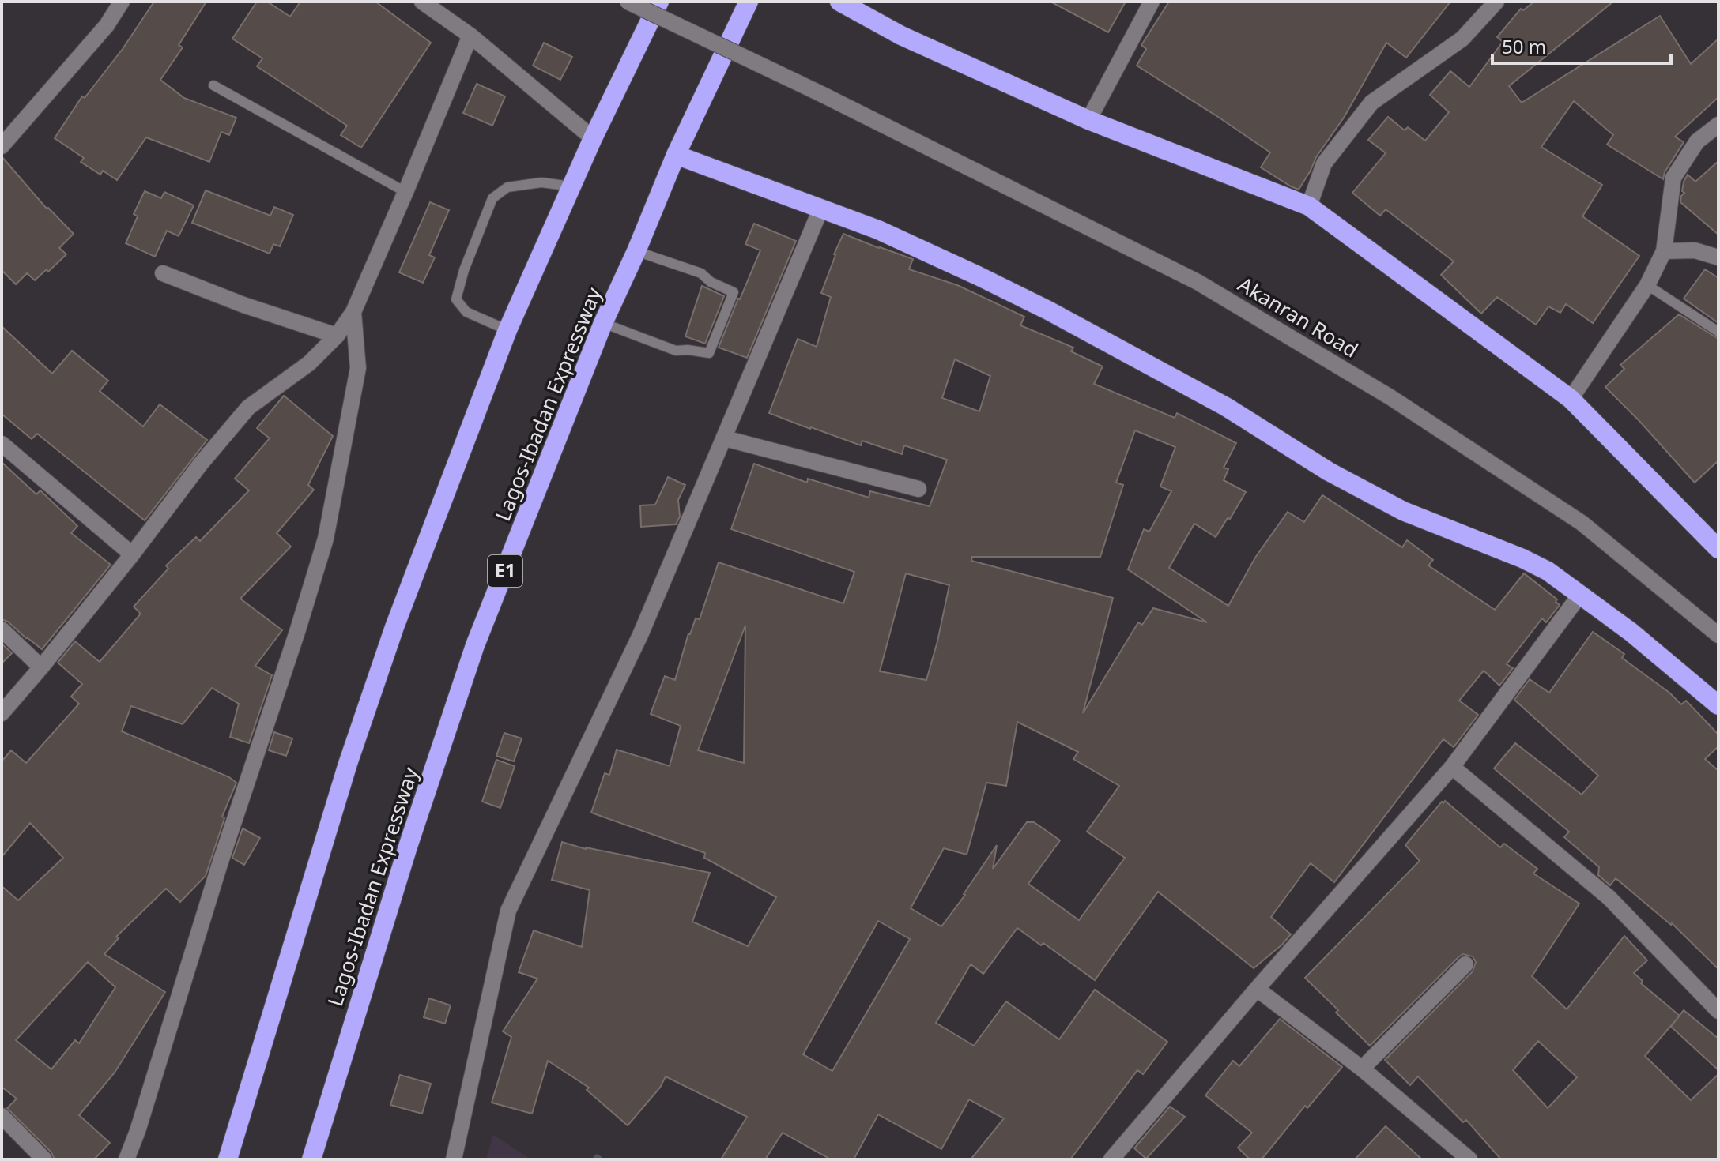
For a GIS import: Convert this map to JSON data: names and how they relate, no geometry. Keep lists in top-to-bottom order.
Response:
{
  "streets": {
    "highway": ["Lagos-Ibadan Expressway", "E1"],
    "street": ["Akanran Road"]
  },
  "scale_bar": "50 m"
}
